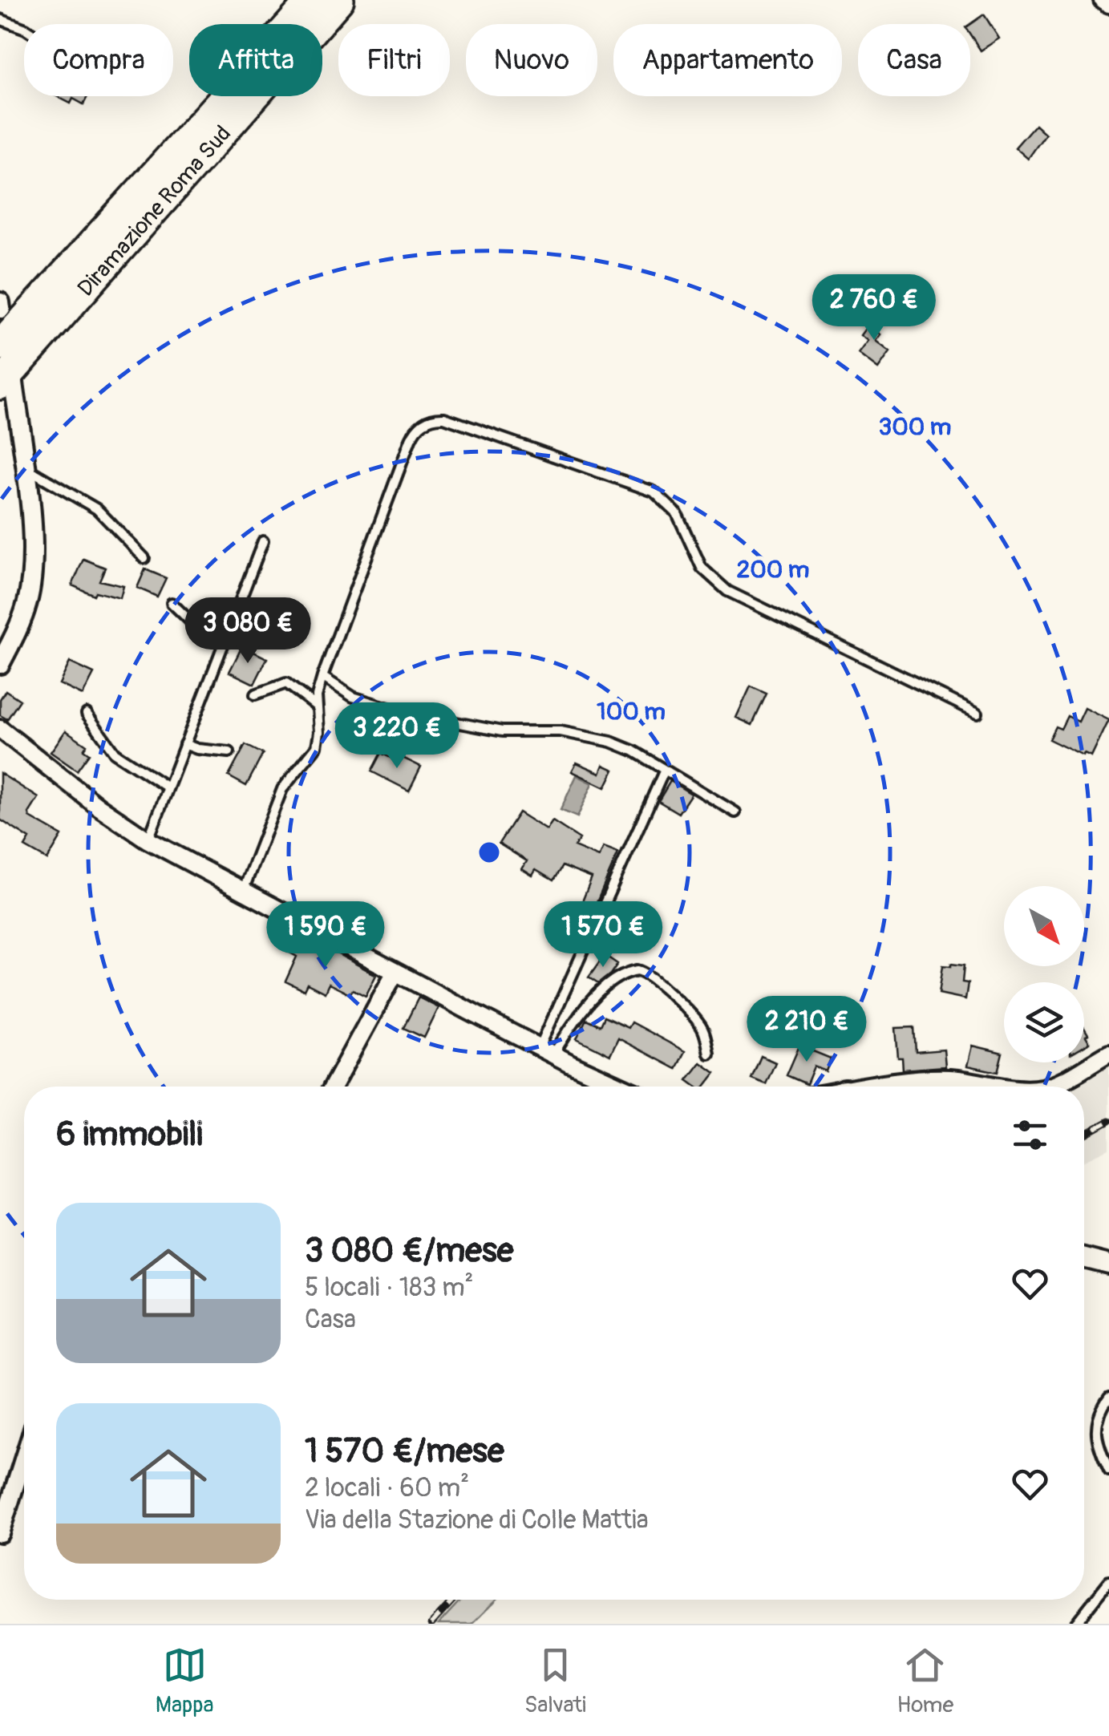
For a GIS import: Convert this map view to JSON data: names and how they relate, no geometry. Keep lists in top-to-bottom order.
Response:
{
  "streets": {
    "highway": ["Diramazione Roma Sud"]
  },
  "north": "bottom right",
  "page": {
    "chip": [
      "Compra",
      "Affitta",
      "Filtri",
      "Nuovo",
      "Appartamento",
      "Casa"
    ],
    "price": [
      "2 760 €",
      "3 080 €",
      "3 220 €",
      "1 590 €",
      "1 570 €",
      "2 210 €"
    ],
    "heading": "6 immobili",
    "list": [
      {
        "name": "3 080 €/mese",
        "note": "5 locali · 183 m² · Casa"
      },
      {
        "name": "1 570 €/mese",
        "note": "2 locali · 60 m² · Via della Stazione di Colle Mattia"
      }
    ],
    "tabs": ["Mappa", "Salvati", "Home"]
  },
  "rings": ["300 m", "200 m", "100 m"]
}
